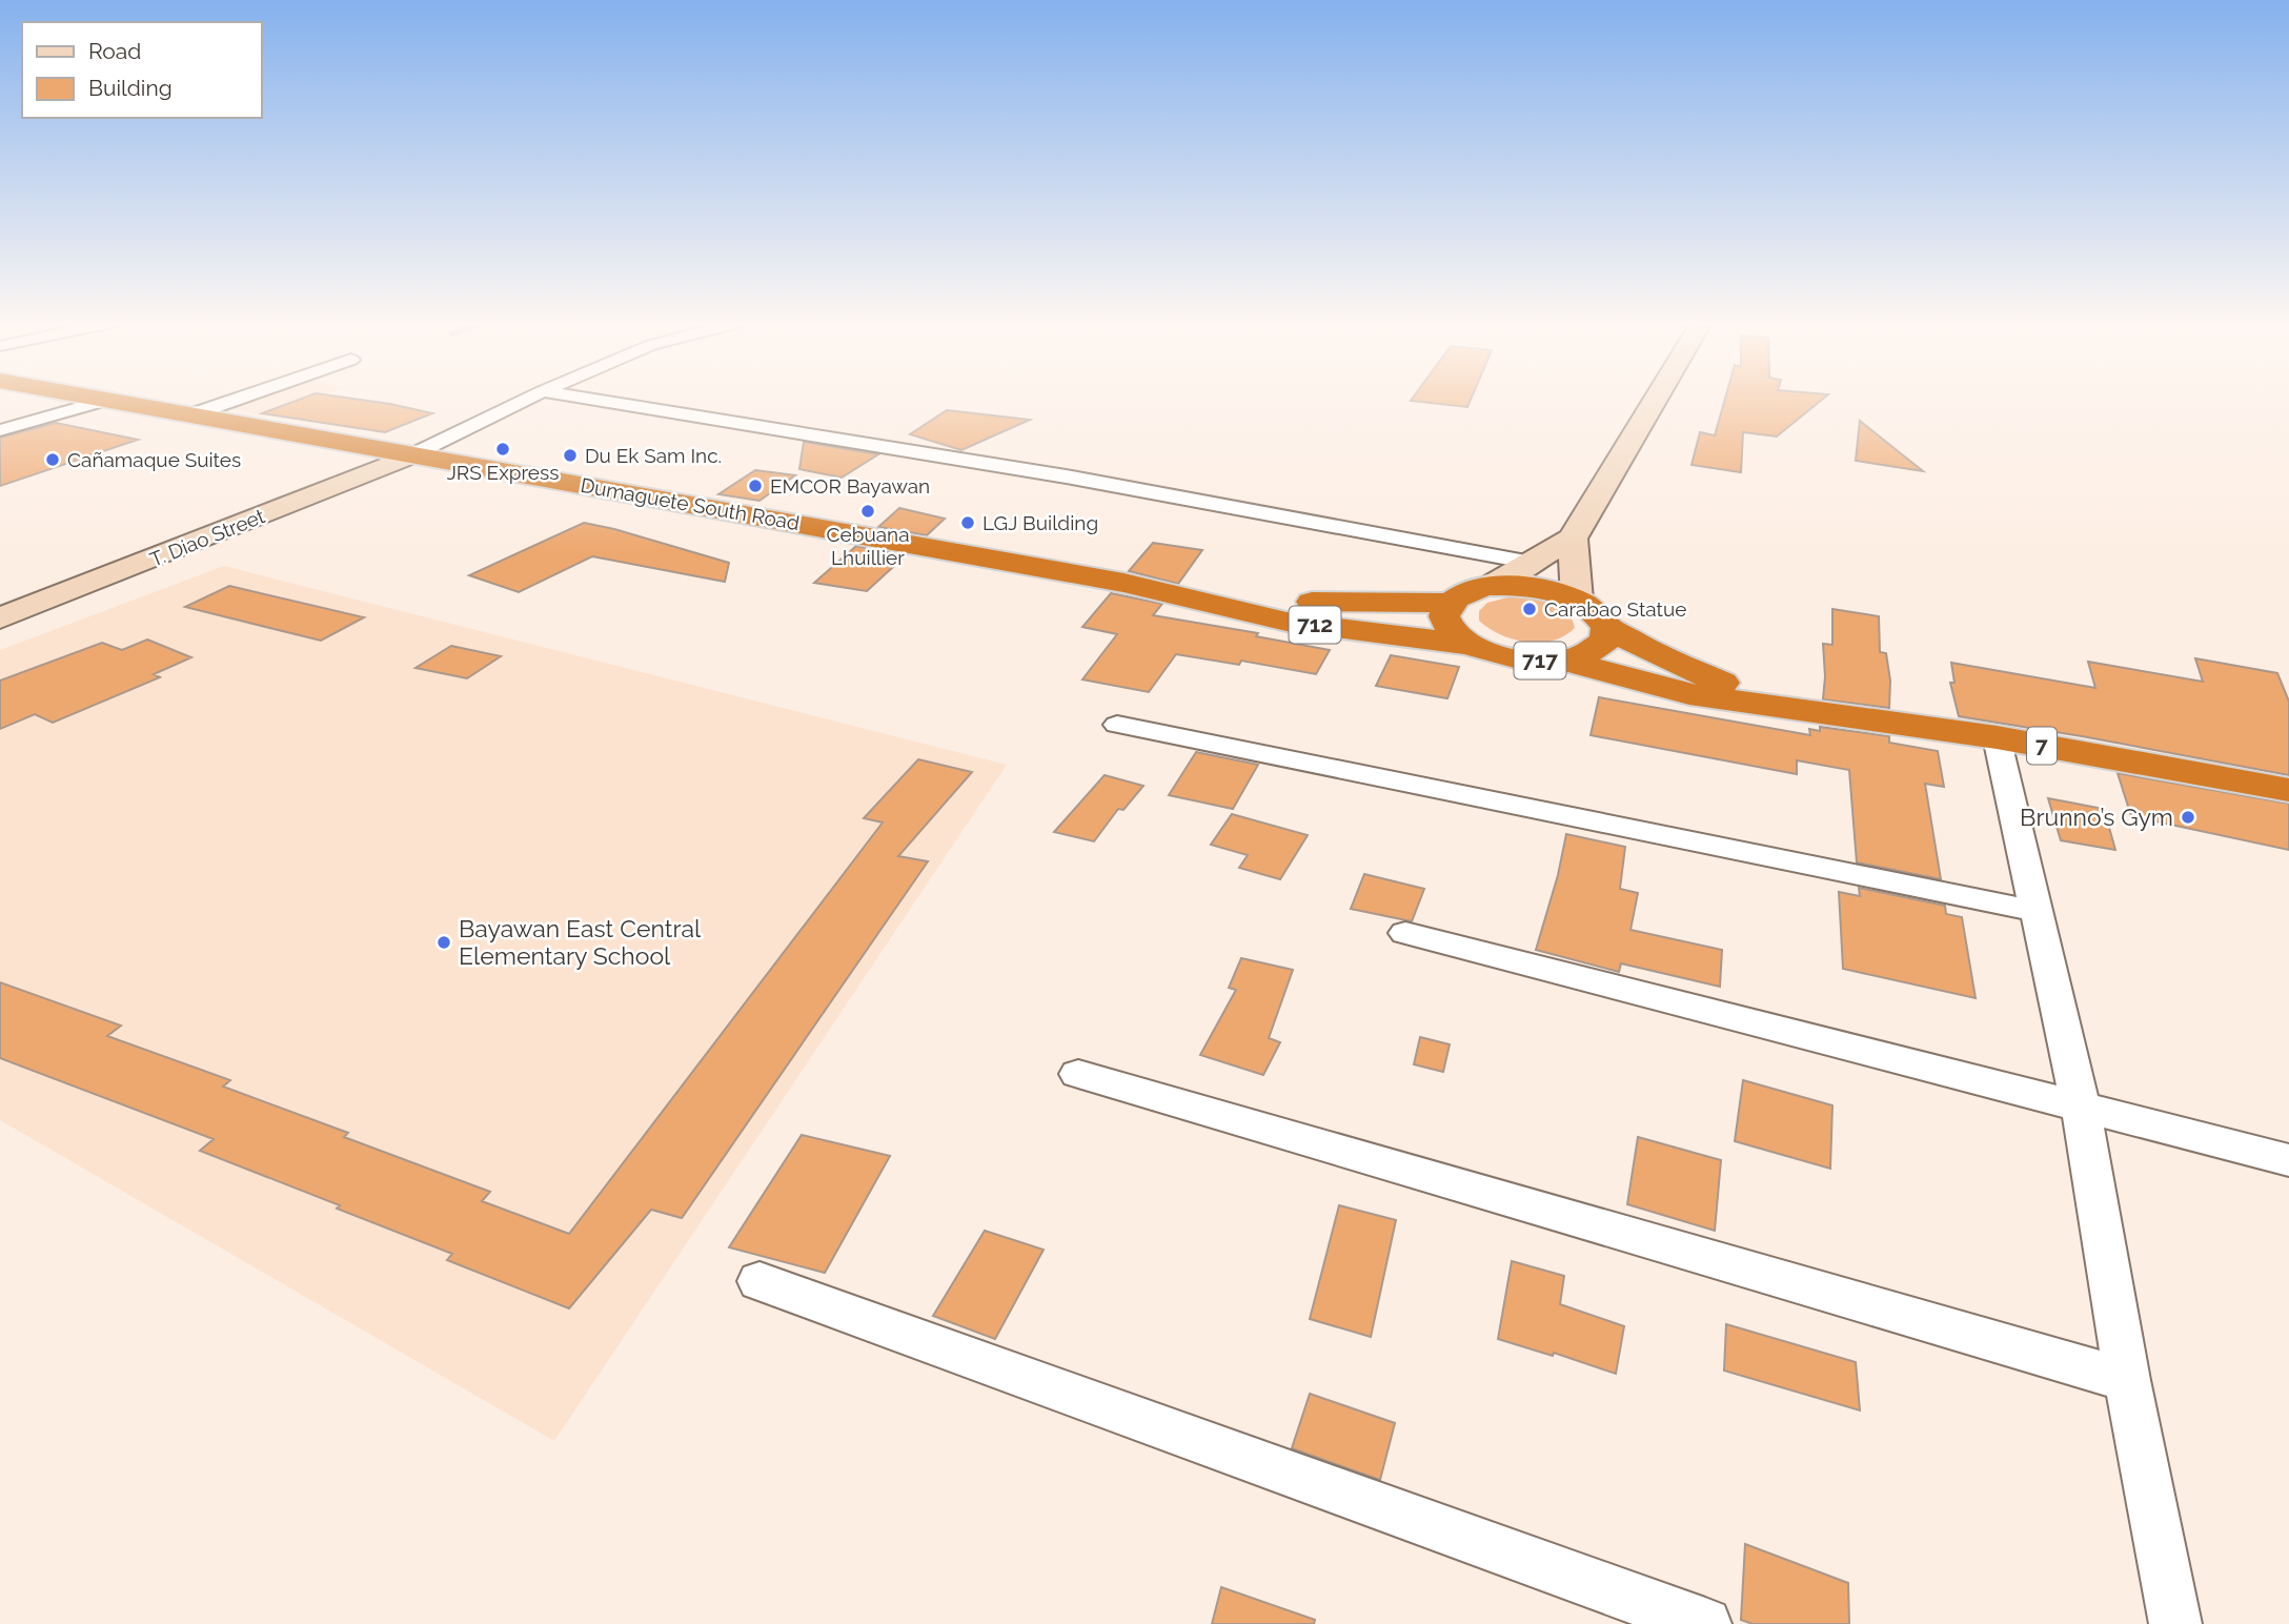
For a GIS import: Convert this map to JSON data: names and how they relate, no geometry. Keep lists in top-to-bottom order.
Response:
{
  "streets": {
    "highway": [
      "Dumaguete South Road",
      "712",
      "717",
      "7"
    ],
    "main road": ["T. Diao Street"]
  },
  "crossings": [
    ["Dumaguete South Road", "T. Diao Street"],
    ["Dumaguete South Road", "717"],
    ["717", "7"]
  ],
  "places": [
    "JRS Express",
    "Du Ek Sam Inc.",
    "Cañamaque Suites",
    "EMCOR Bayawan",
    "Cebuana Lhuillier",
    "LGJ Building",
    "Carabao Statue",
    "Brunno’s Gym",
    "Bayawan East Central Elementary School"
  ],
  "legend": ["Road", "Building"]
}
